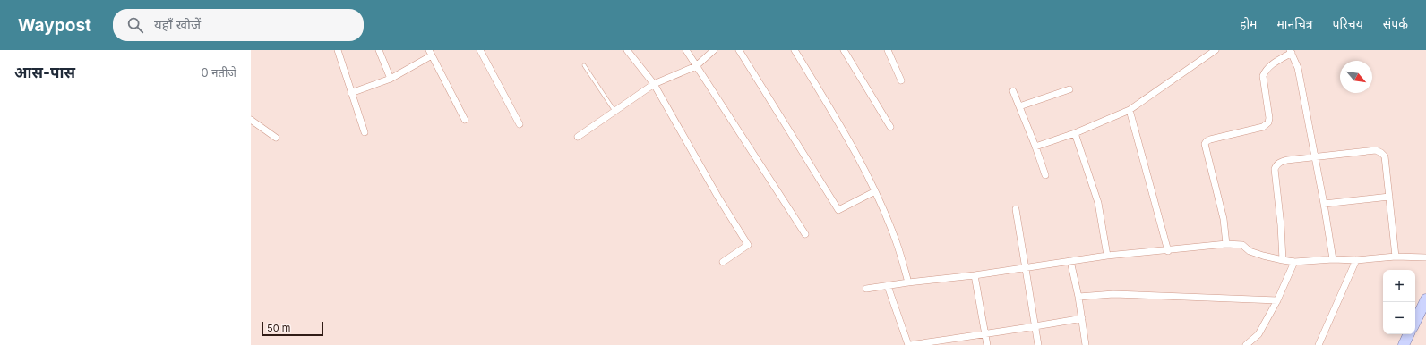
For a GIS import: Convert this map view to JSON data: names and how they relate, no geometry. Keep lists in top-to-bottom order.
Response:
{
  "scale_bar": "50 m",
  "north": "bottom right",
  "page": {
    "header": "Waypost",
    "search": "यहाँ खोजें",
    "nav": [
      "होम",
      "मानचित्र",
      "परिचय",
      "संपर्क"
    ],
    "heading": ["आस-पास", "0 नतीजे"],
    "map_buttons": ["+", "−"],
    "scale": "50 m"
  }
}
